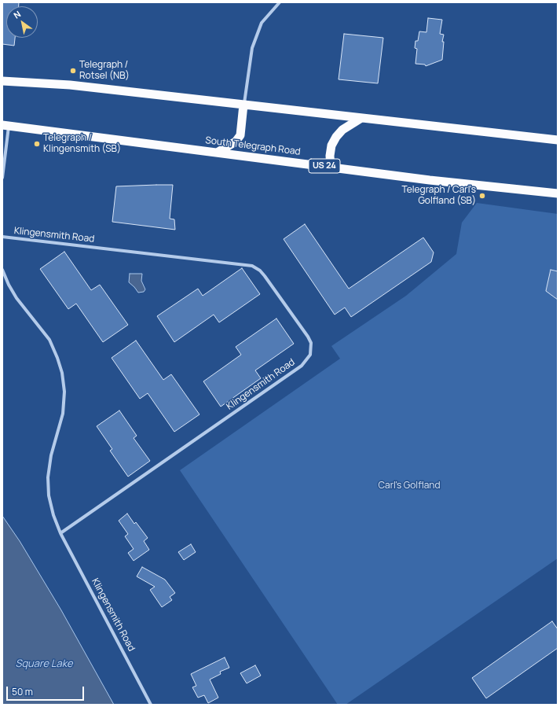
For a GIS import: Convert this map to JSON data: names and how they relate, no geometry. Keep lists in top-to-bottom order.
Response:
{
  "streets": {
    "highway": ["South Telegraph Road", "US 24"],
    "street": ["Klingensmith Road"]
  },
  "water": ["Square Lake"],
  "parks": ["Carl's Golfland"],
  "places": ["Telegraph / Rotsel (NB)", "Telegraph / Klingensmith (SB)", "Telegraph / Carl's Golfland (SB)"],
  "scale_bar": "50 m",
  "north": "top left"
}
